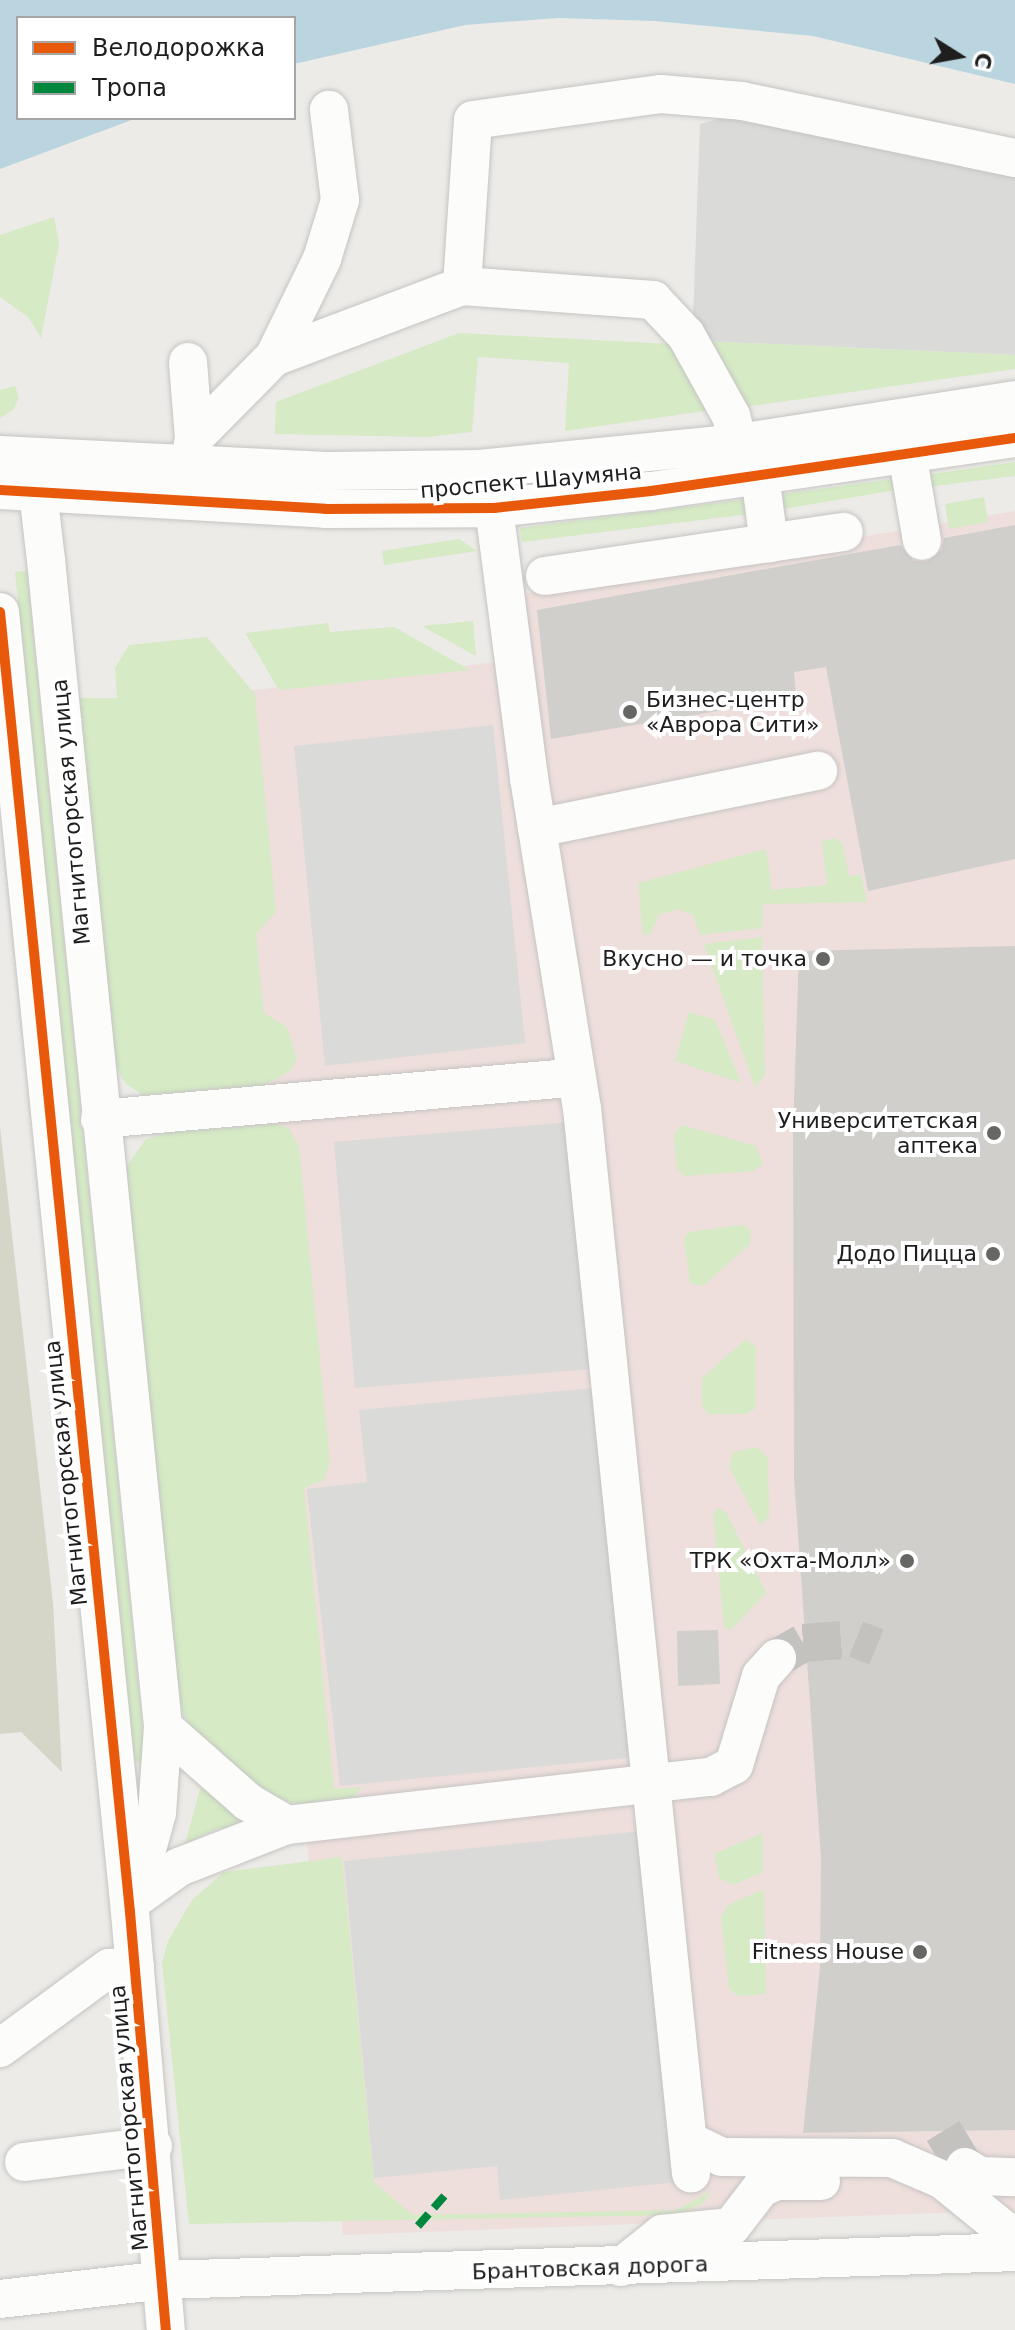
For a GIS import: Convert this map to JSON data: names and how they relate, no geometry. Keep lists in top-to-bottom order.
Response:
{
  "streets": {
    "street": ["проспект Шаумяна", "Магнитогорская улица", "Брантовская дорога"]
  },
  "crossings": [
    ["проспект Шаумяна", "Магнитогорская улица"],
    ["Магнитогорская улица", "Брантовская дорога"]
  ],
  "places": [
    "Бизнес-центр «Аврора Сити»",
    "Вкусно — и точка",
    "Университетская аптека",
    "Додо Пицца",
    "ТРК «Охта-Молл»",
    "Fitness House"
  ],
  "legend": ["Велодорожка", "Тропа"],
  "north": "right"
}
